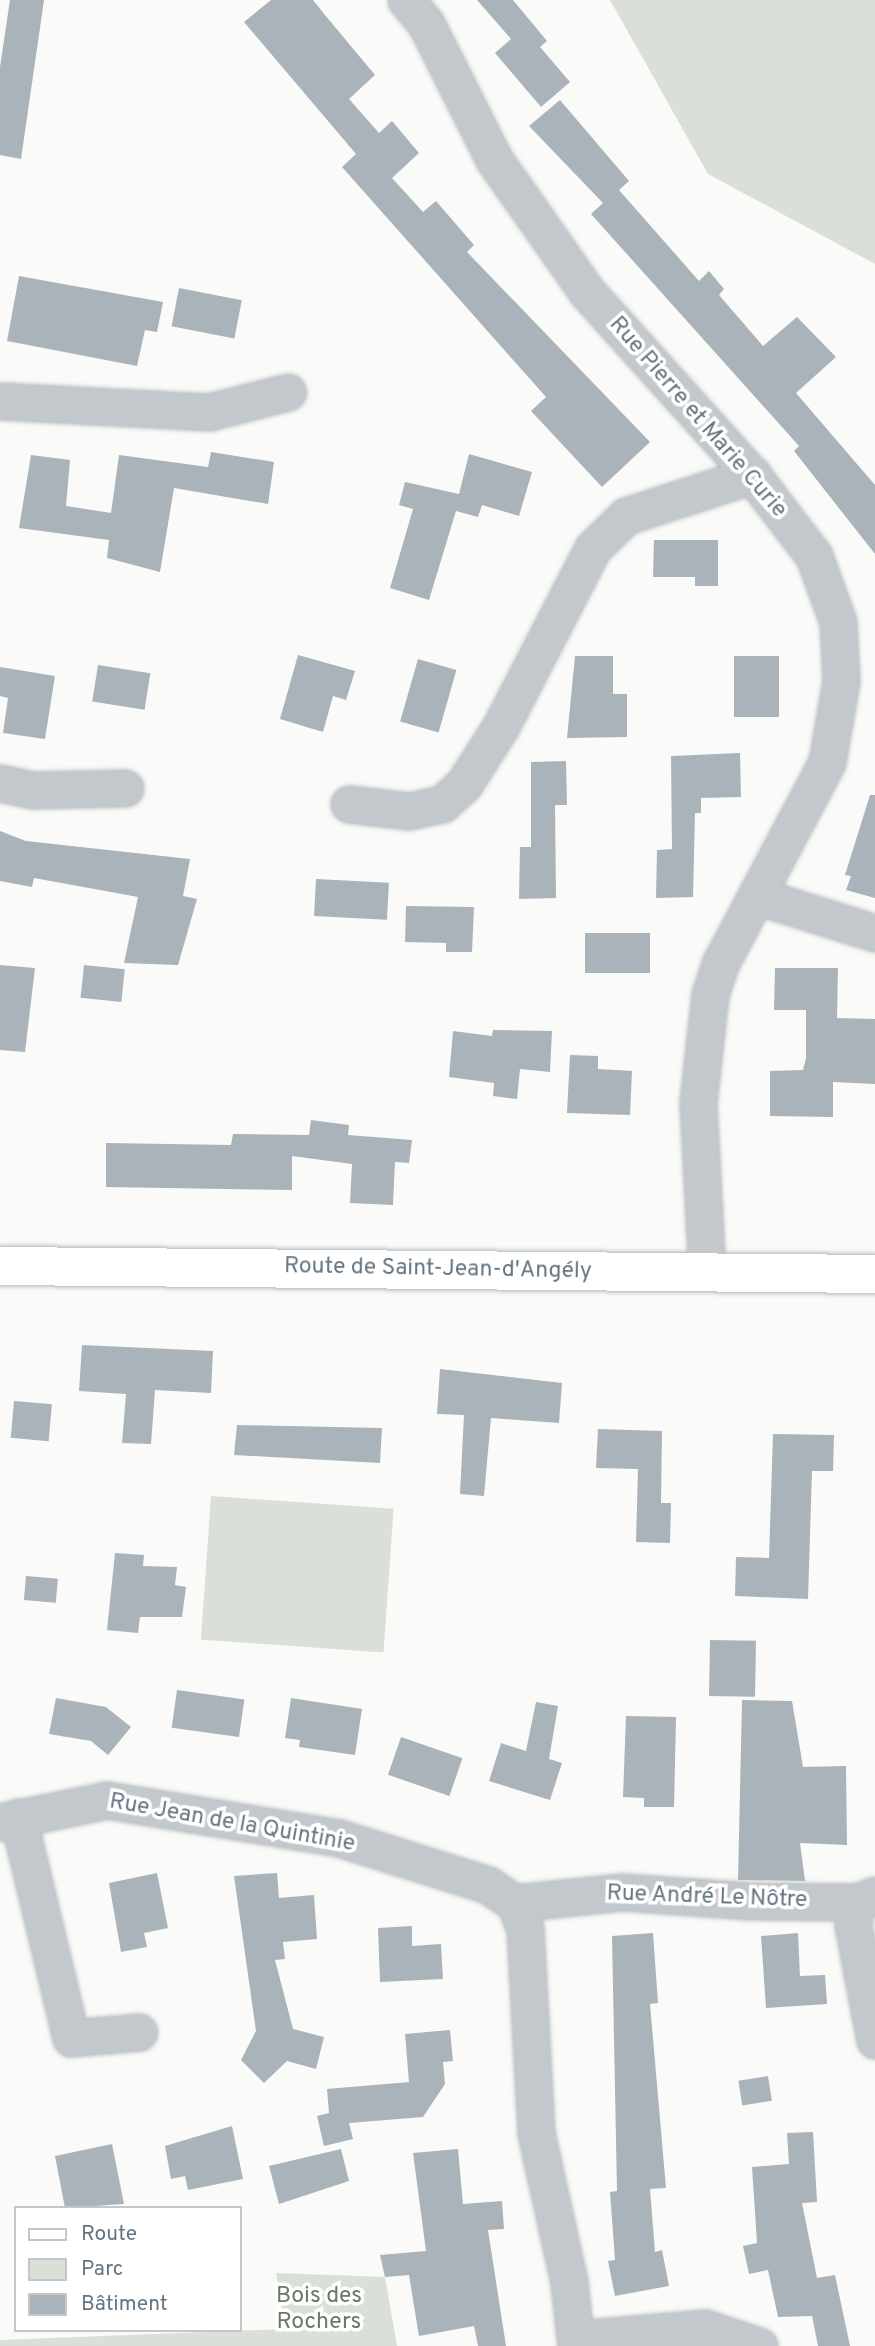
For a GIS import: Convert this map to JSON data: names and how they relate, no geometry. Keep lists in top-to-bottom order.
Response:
{
  "streets": {
    "main road": ["Route de Saint-Jean-d'Angély"],
    "street": ["Rue Pierre et Marie Curie", "Rue Jean de la Quintinie", "Rue André Le Nôtre"]
  },
  "crossings": [
    ["Rue Pierre et Marie Curie", "Route de Saint-Jean-d'Angély"],
    ["Rue Jean de la Quintinie", "Rue André Le Nôtre"]
  ],
  "parks": ["Bois des Rochers"],
  "legend": ["Route", "Parc", "Bâtiment"]
}
